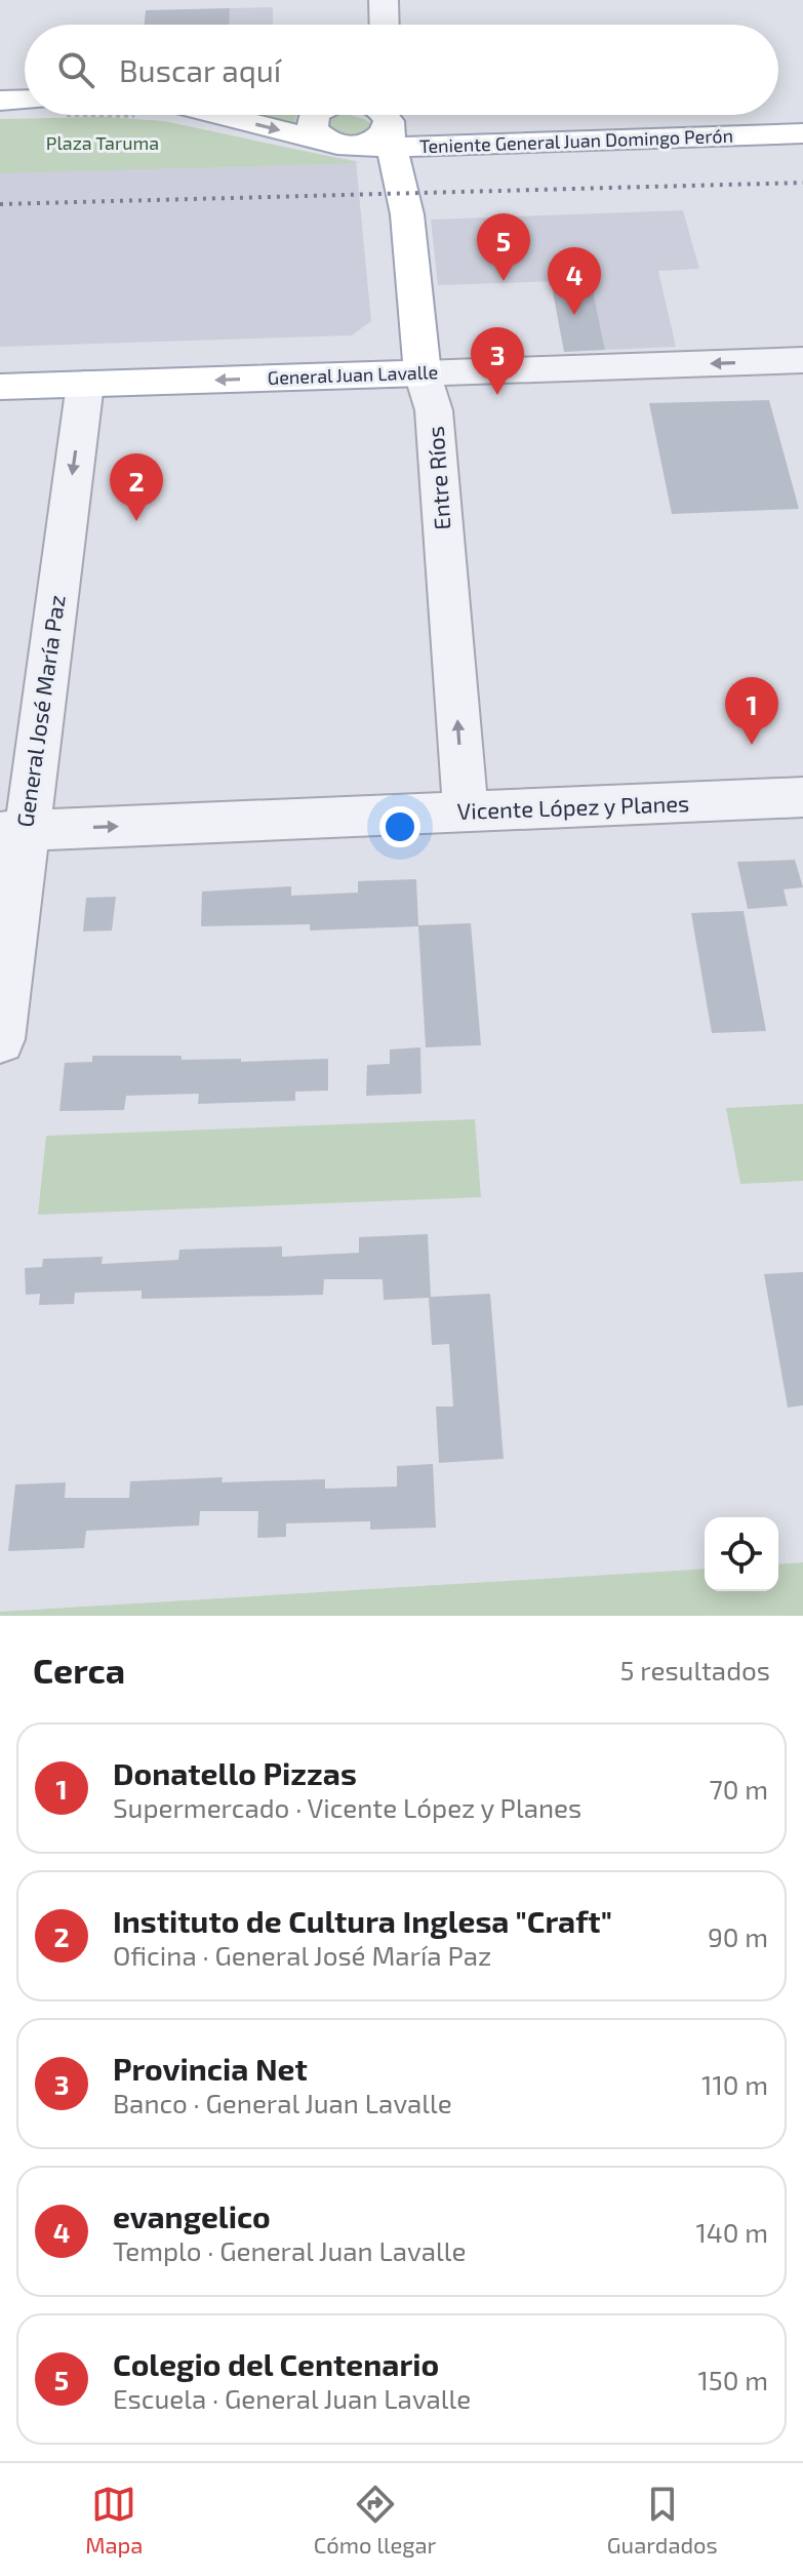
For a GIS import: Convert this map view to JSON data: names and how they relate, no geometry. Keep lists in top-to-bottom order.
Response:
{
  "streets": {
    "main road": ["Teniente General Juan Domingo Perón", "General Juan Lavalle", "Entre Ríos"],
    "street": ["General José María Paz", "Vicente López y Planes"]
  },
  "crossings": [
    ["Teniente General Juan Domingo Perón", "Entre Ríos"],
    ["General Juan Lavalle", "Entre Ríos"],
    ["General Juan Lavalle", "General José María Paz"],
    ["Entre Ríos", "Vicente López y Planes"],
    ["General José María Paz", "Vicente López y Planes"]
  ],
  "one_way": [
    "General Juan Lavalle",
    "Entre Ríos",
    "General José María Paz",
    "Vicente López y Planes"
  ],
  "parks": ["Plaza Taruma"],
  "page": {
    "search": "Buscar aquí",
    "pins": [
      "5",
      "4",
      "3",
      "2",
      "1"
    ],
    "heading": ["Cerca", "5 resultados"],
    "list": [
      {
        "mark": "1",
        "name": "Donatello Pizzas",
        "note": "Supermercado · Vicente López y Planes",
        "value": "70 m"
      },
      {
        "mark": "2",
        "name": "Instituto de Cultura Inglesa \"Craft\"",
        "note": "Oficina · General José María Paz",
        "value": "90 m"
      },
      {
        "mark": "3",
        "name": "Provincia Net",
        "note": "Banco · General Juan Lavalle",
        "value": "110 m"
      },
      {
        "mark": "4",
        "name": "evangelico",
        "note": "Templo · General Juan Lavalle",
        "value": "140 m"
      },
      {
        "mark": "5",
        "name": "Colegio del Centenario",
        "note": "Escuela · General Juan Lavalle",
        "value": "150 m"
      }
    ],
    "nav": ["Mapa", "Cómo llegar", "Guardados"]
  }
}
